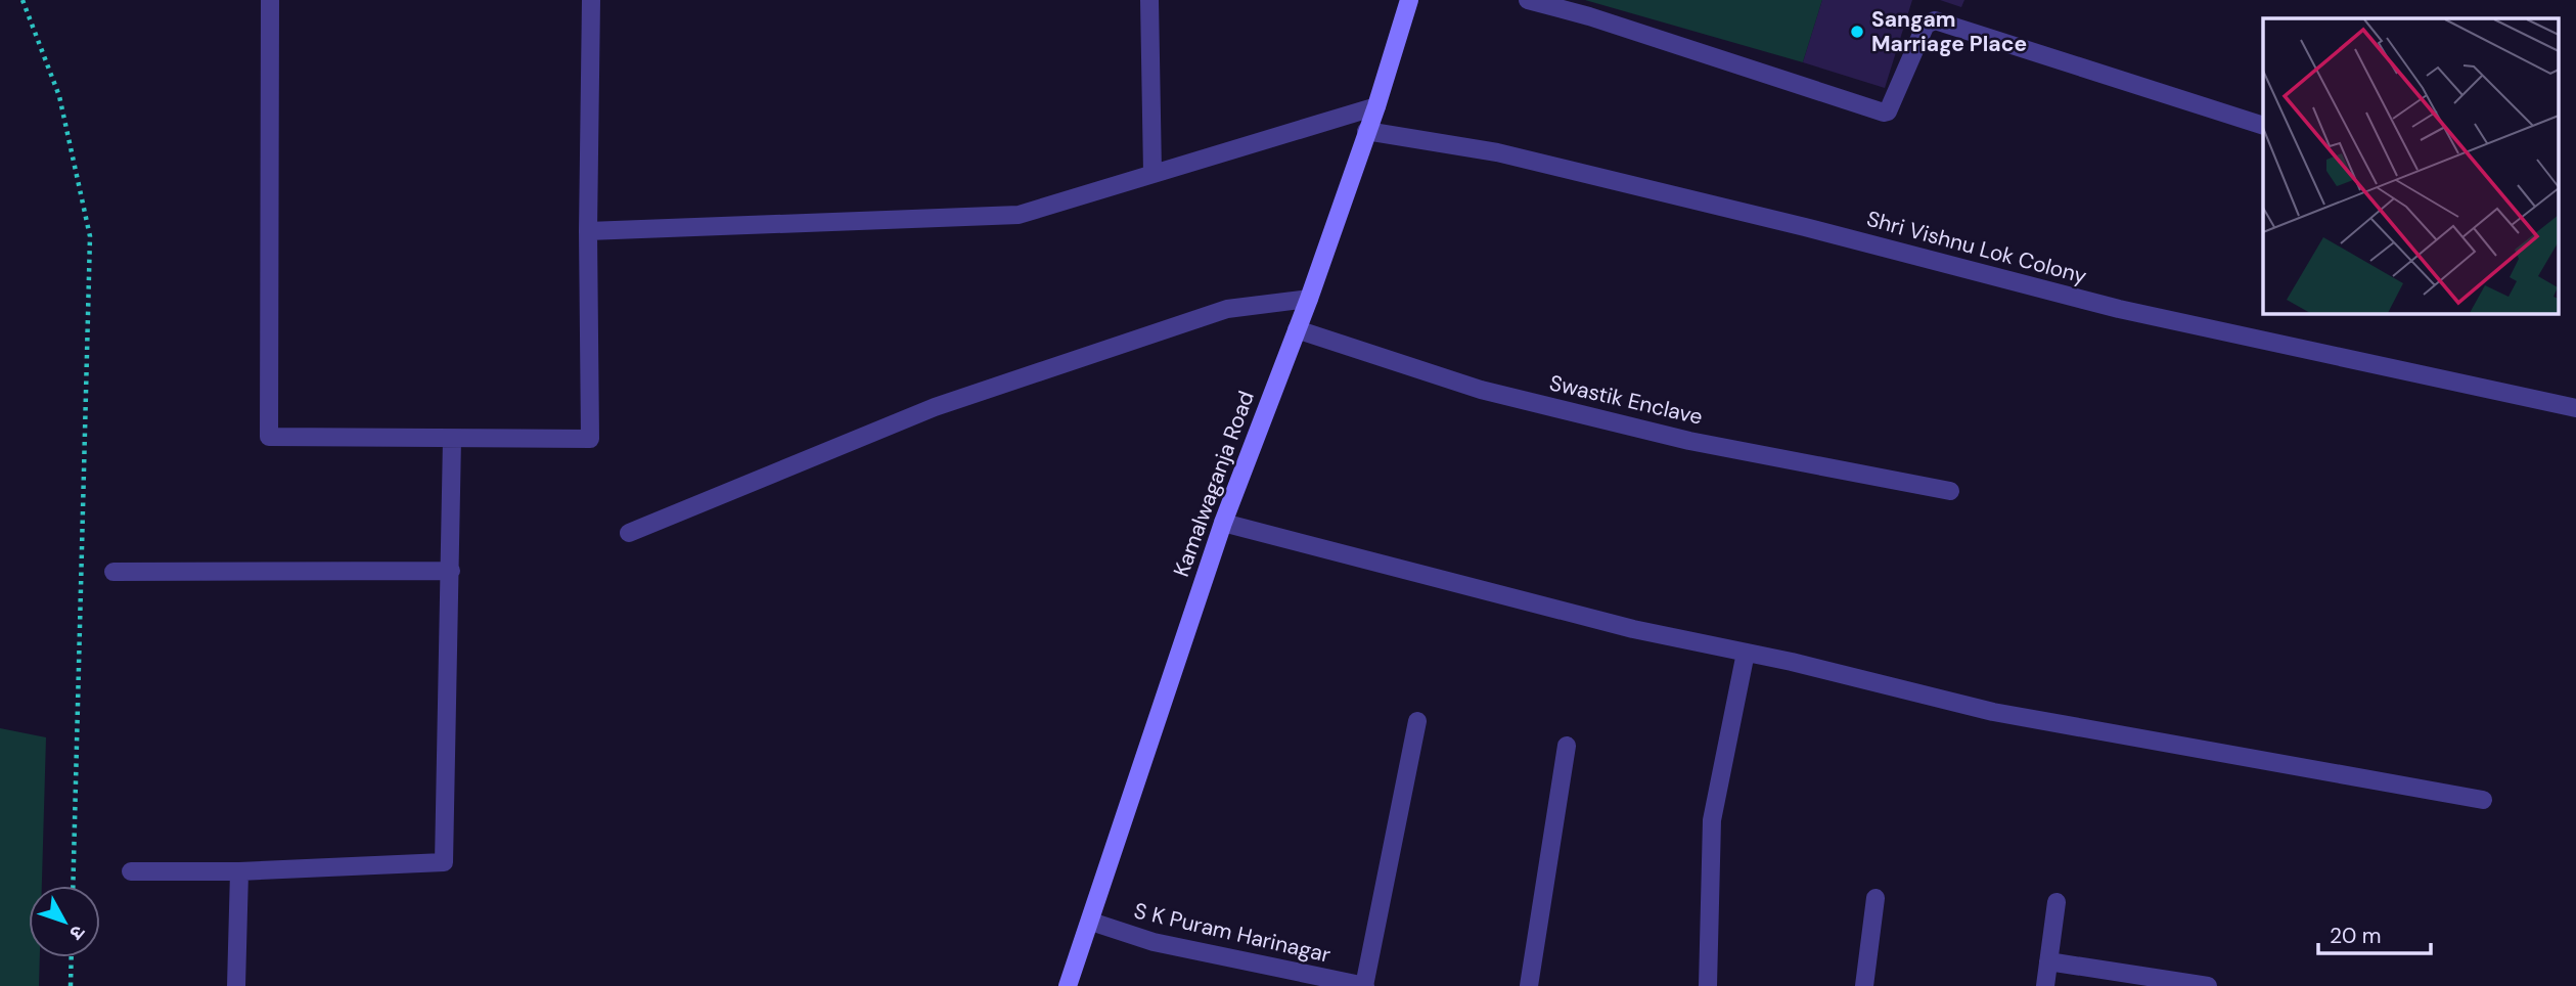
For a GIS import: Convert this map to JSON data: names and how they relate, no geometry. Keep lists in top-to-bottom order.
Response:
{
  "streets": {
    "main road": ["Kamalwaganja Road"],
    "street": ["Shri Vishnu Lok Colony", "Swastik Enclave", "S K Puram Harinagar"]
  },
  "crossings": [
    ["Shri Vishnu Lok Colony", "Kamalwaganja Road"],
    ["Swastik Enclave", "Kamalwaganja Road"],
    ["Kamalwaganja Road", "S K Puram Harinagar"]
  ],
  "places": ["Sangam Marriage Place"],
  "scale_bar": "20 m",
  "north": "bottom right"
}
